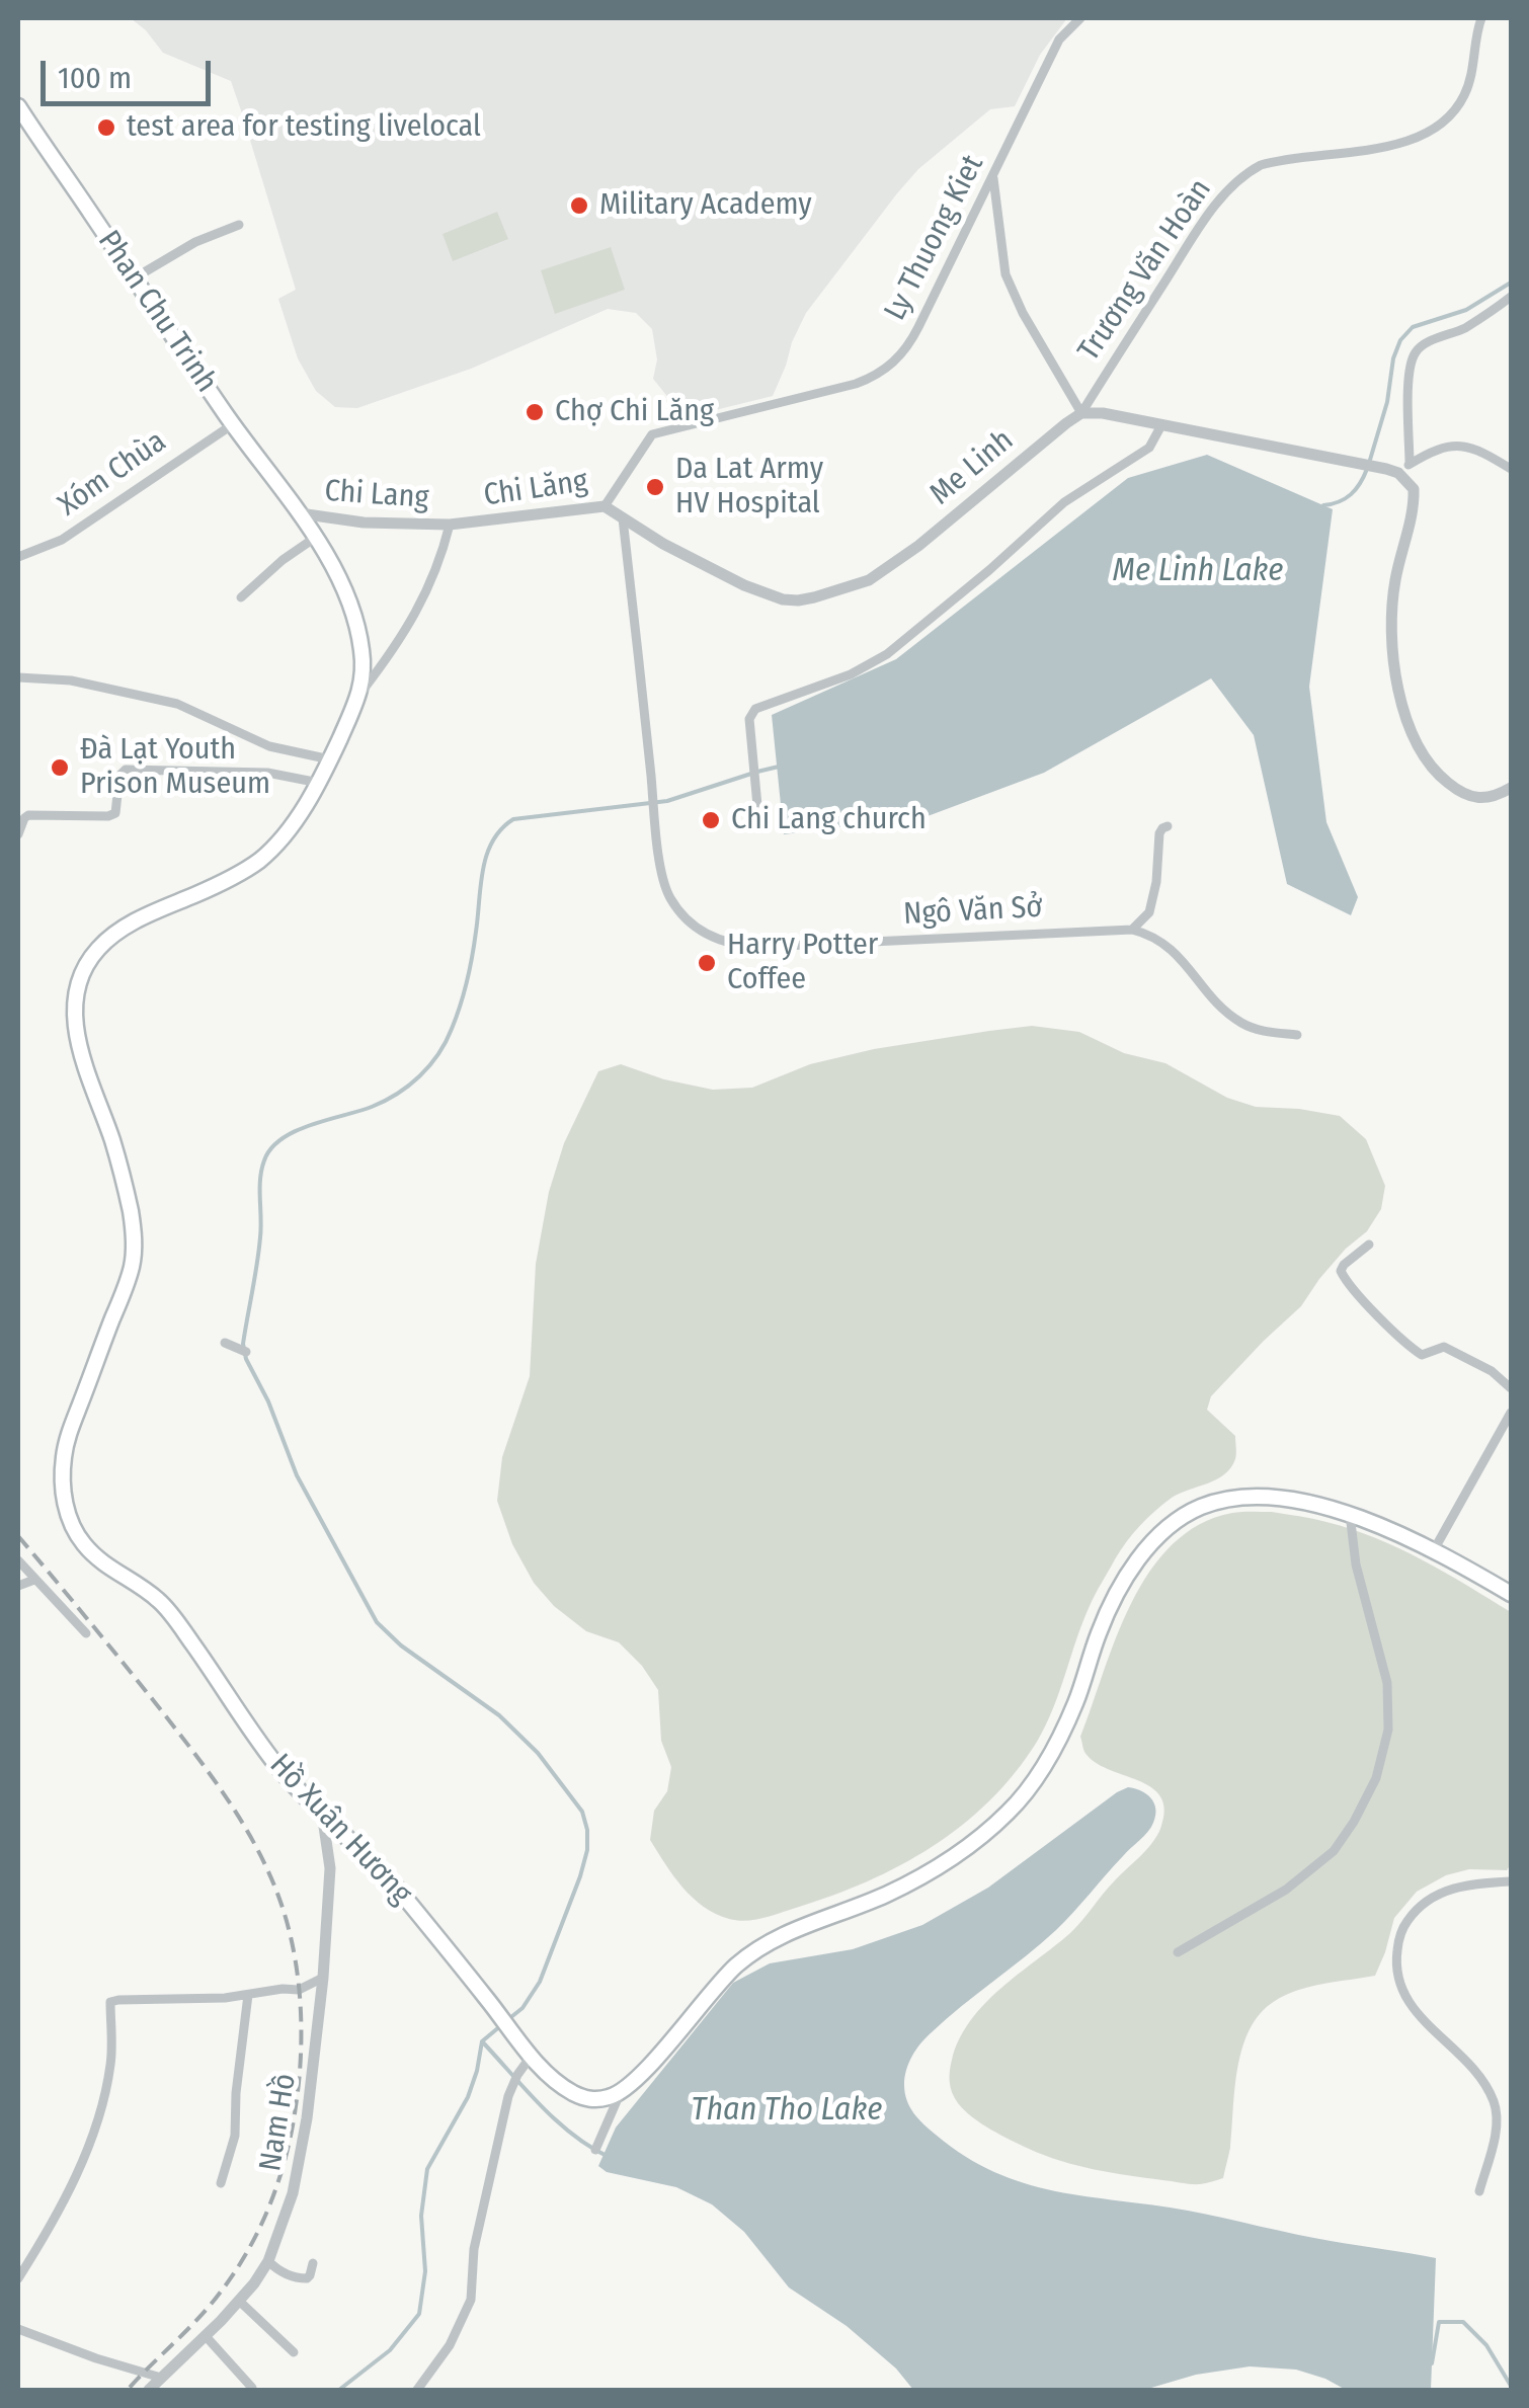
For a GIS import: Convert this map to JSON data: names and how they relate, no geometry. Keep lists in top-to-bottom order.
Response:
{
  "streets": {
    "main road": ["Phan Chu Trinh", "Hồ Xuân Hương"],
    "street": [
      "Ly Thuong Kiet",
      "Trương Văn Hoàn",
      "Me Linh",
      "Xóm Chùa",
      "Chi Lăng",
      "Chi Lang",
      "Ngô Văn Sở",
      "Nam Hồ"
    ]
  },
  "crossings": [
    ["Ly Thuong Kiet", "Chi Lăng"],
    ["Trương Văn Hoàn", "Me Linh"],
    ["Phan Chu Trinh", "Xóm Chùa"],
    ["Phan Chu Trinh", "Chi Lang"],
    ["Phan Chu Trinh", "Hồ Xuân Hương"],
    ["Me Linh", "Chi Lăng"],
    ["Me Linh", "Ngô Văn Sở"],
    ["Chi Lăng", "Chi Lang"],
    ["Chi Lang", "Hồ Xuân Hương"],
    ["Hồ Xuân Hương", "Nam Hồ"]
  ],
  "water": ["Me Linh Lake", "Than Tho Lake"],
  "places": [
    "test area for testing livelocal",
    "Military Academy",
    "Chợ Chi Lăng",
    "Da Lat Army HV Hospital",
    "Đà Lạt Youth Prison Museum",
    "Chi Lang church",
    "Harry Potter Coffee"
  ],
  "scale_bar": "100 m"
}
